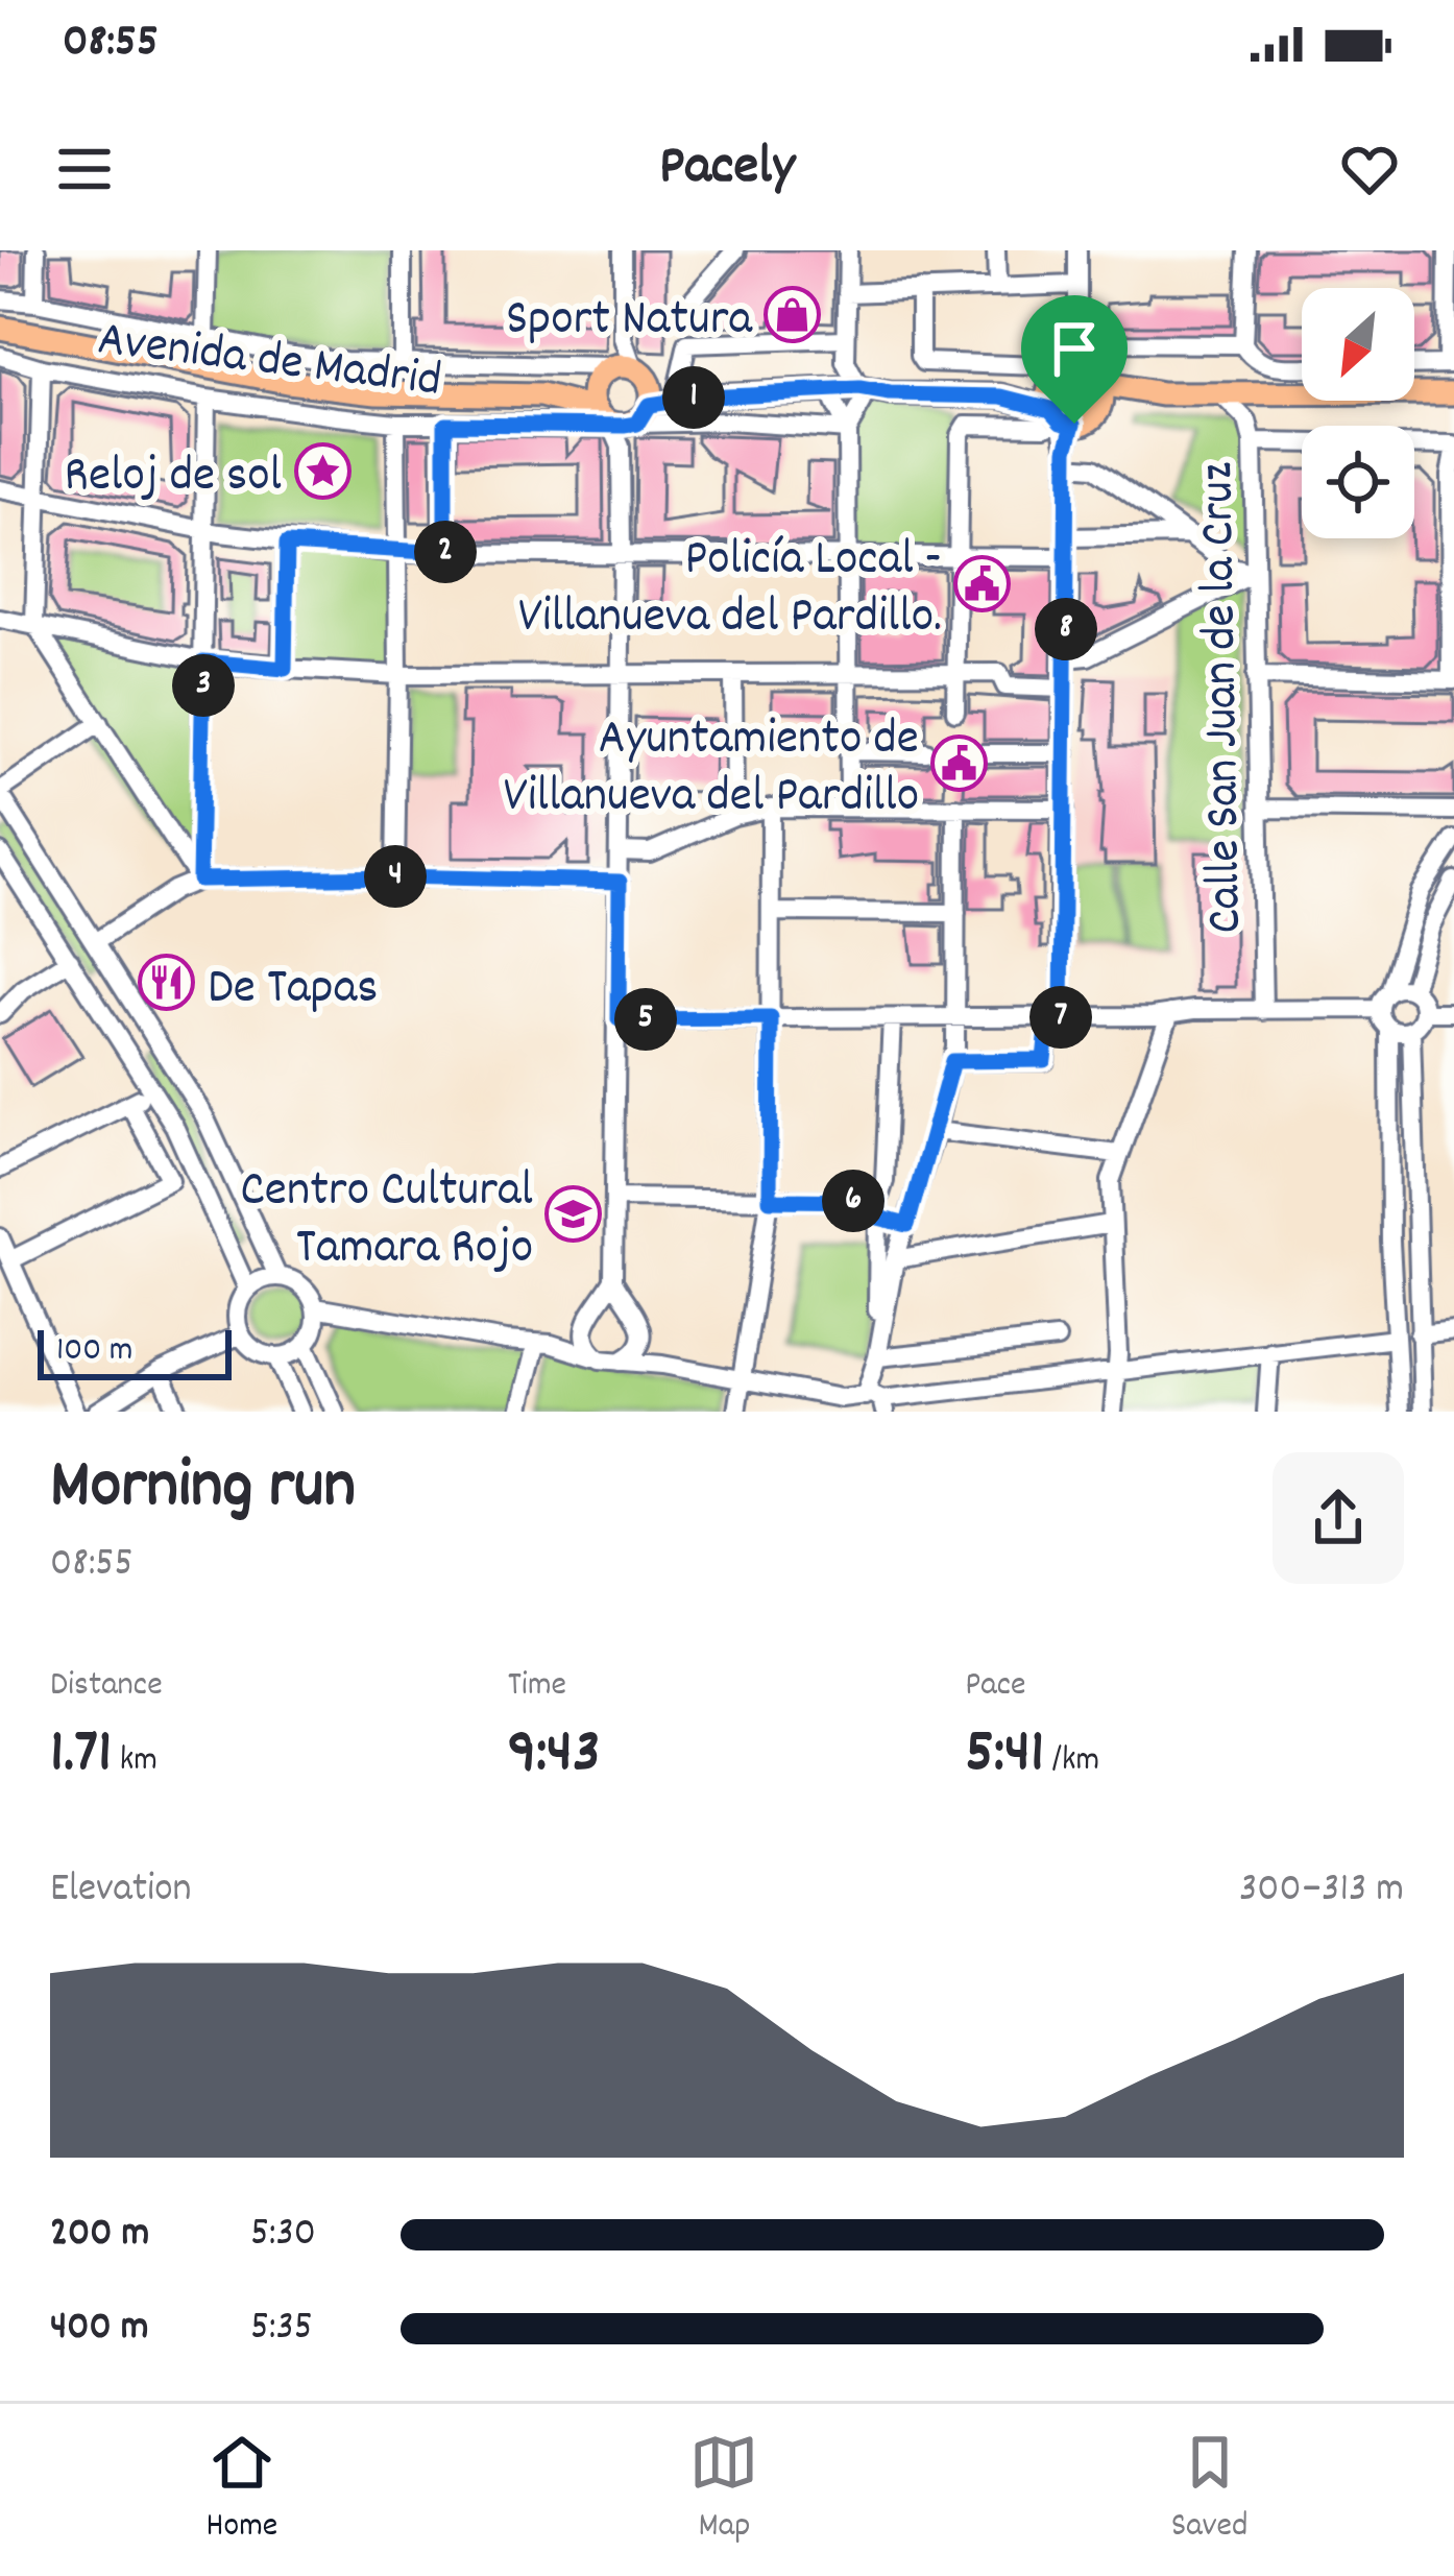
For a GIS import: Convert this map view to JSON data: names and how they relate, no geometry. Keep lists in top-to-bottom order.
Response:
{
  "streets": {
    "main road": ["Avenida de Madrid"],
    "street": ["Calle San Juan de la Cruz"]
  },
  "crossings": [
    ["Avenida de Madrid", "Calle San Juan de la Cruz"]
  ],
  "places": {
    "shop": ["Sport Natura"],
    "place": ["Reloj de sol"],
    "public building": ["Policía Local - Villanueva del Pardillo.", "Ayuntamiento de Villanueva del Pardillo"],
    "restaurant": ["De Tapas"],
    "school or university": ["Centro Cultural Tamara Rojo"]
  },
  "scale_bar": "100 m",
  "north": "bottom left",
  "page": {
    "status": "08:55",
    "header": "Pacely",
    "pins": [
      "1",
      "2",
      "8",
      "3",
      "4",
      "7",
      "5",
      "6"
    ],
    "scale": "100 m",
    "heading": ["Morning run", "08:55"],
    "stats": [
      ["Distance", "1.71 km"],
      ["Time", "9:43"],
      ["Pace", "5:41 /km"]
    ],
    "chart": ["Elevation", "300–313 m"],
    "list": [
      {
        "name": "200 m",
        "note": "5:30"
      },
      {
        "name": "400 m",
        "note": "5:35"
      }
    ],
    "tabs": ["Home", "Map", "Saved"]
  }
}
